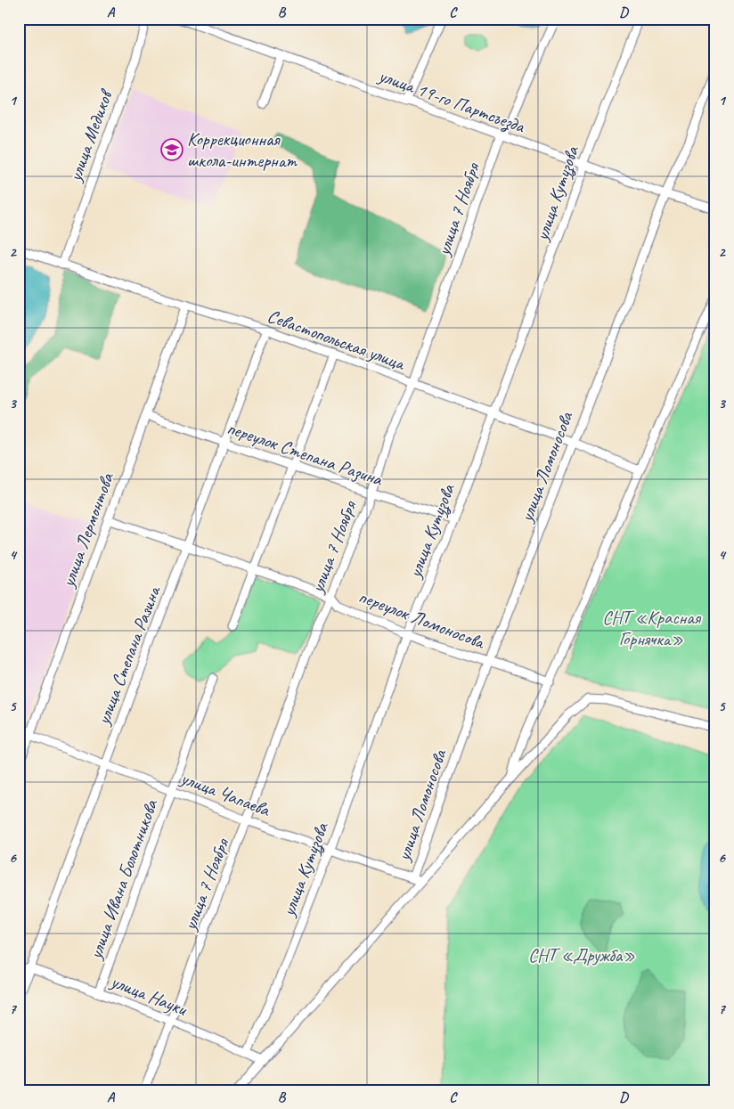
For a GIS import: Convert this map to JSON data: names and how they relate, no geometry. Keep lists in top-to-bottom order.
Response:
{
  "streets": {
    "street": [
      "улица 19-го Партсъезда",
      "улица Медиков",
      "улица Кутузова",
      "улица 7 Ноября",
      "Севастопольская улица",
      "переулок Степана Разина",
      "улица Ломоносова",
      "улица Лермонтова",
      "переулок Ломоносова",
      "улица Степана Разина",
      "улица Чапаева",
      "улица Ивана Болотникова",
      "улица Науки"
    ]
  },
  "crossings": [
    ["улица 19-го Партсъезда", "улица Кутузова"],
    ["улица 19-го Партсъезда", "улица 7 Ноября"],
    ["улица 19-го Партсъезда", "улица Ломоносова"],
    ["улица Медиков", "Севастопольская улица"],
    ["улица Кутузова", "Севастопольская улица"],
    ["улица Кутузова", "переулок Степана Разина"],
    ["улица Кутузова", "переулок Ломоносова"],
    ["улица Кутузова", "улица Чапаева"],
    ["улица Кутузова", "улица Науки"],
    ["улица 7 Ноября", "Севастопольская улица"],
    ["улица 7 Ноября", "переулок Степана Разина"],
    ["улица 7 Ноября", "переулок Ломоносова"],
    ["улица 7 Ноября", "улица Чапаева"],
    ["улица 7 Ноября", "улица Науки"],
    ["Севастопольская улица", "улица Ломоносова"],
    ["Севастопольская улица", "улица Лермонтова"],
    ["Севастопольская улица", "улица Степана Разина"],
    ["переулок Степана Разина", "улица Лермонтова"],
    ["переулок Степана Разина", "улица Степана Разина"],
    ["улица Ломоносова", "переулок Ломоносова"],
    ["улица Ломоносова", "улица Чапаева"],
    ["улица Лермонтова", "переулок Ломоносова"],
    ["улица Лермонтова", "улица Чапаева"],
    ["переулок Ломоносова", "улица Степана Разина"],
    ["улица Степана Разина", "улица Чапаева"],
    ["улица Степана Разина", "улица Науки"],
    ["улица Чапаева", "улица Ивана Болотникова"],
    ["улица Ивана Болотникова", "улица Науки"]
  ],
  "parks": ["СНТ «Красная Горнячка»", "СНТ «Дружба»"],
  "places": {
    "school or university": ["Коррекционная школа-интернат"]
  },
  "grid": {
    "columns": [
      "A",
      "B",
      "C",
      "D"
    ],
    "rows": [
      "1",
      "2",
      "3",
      "4",
      "5",
      "6",
      "7"
    ]
  }
}
